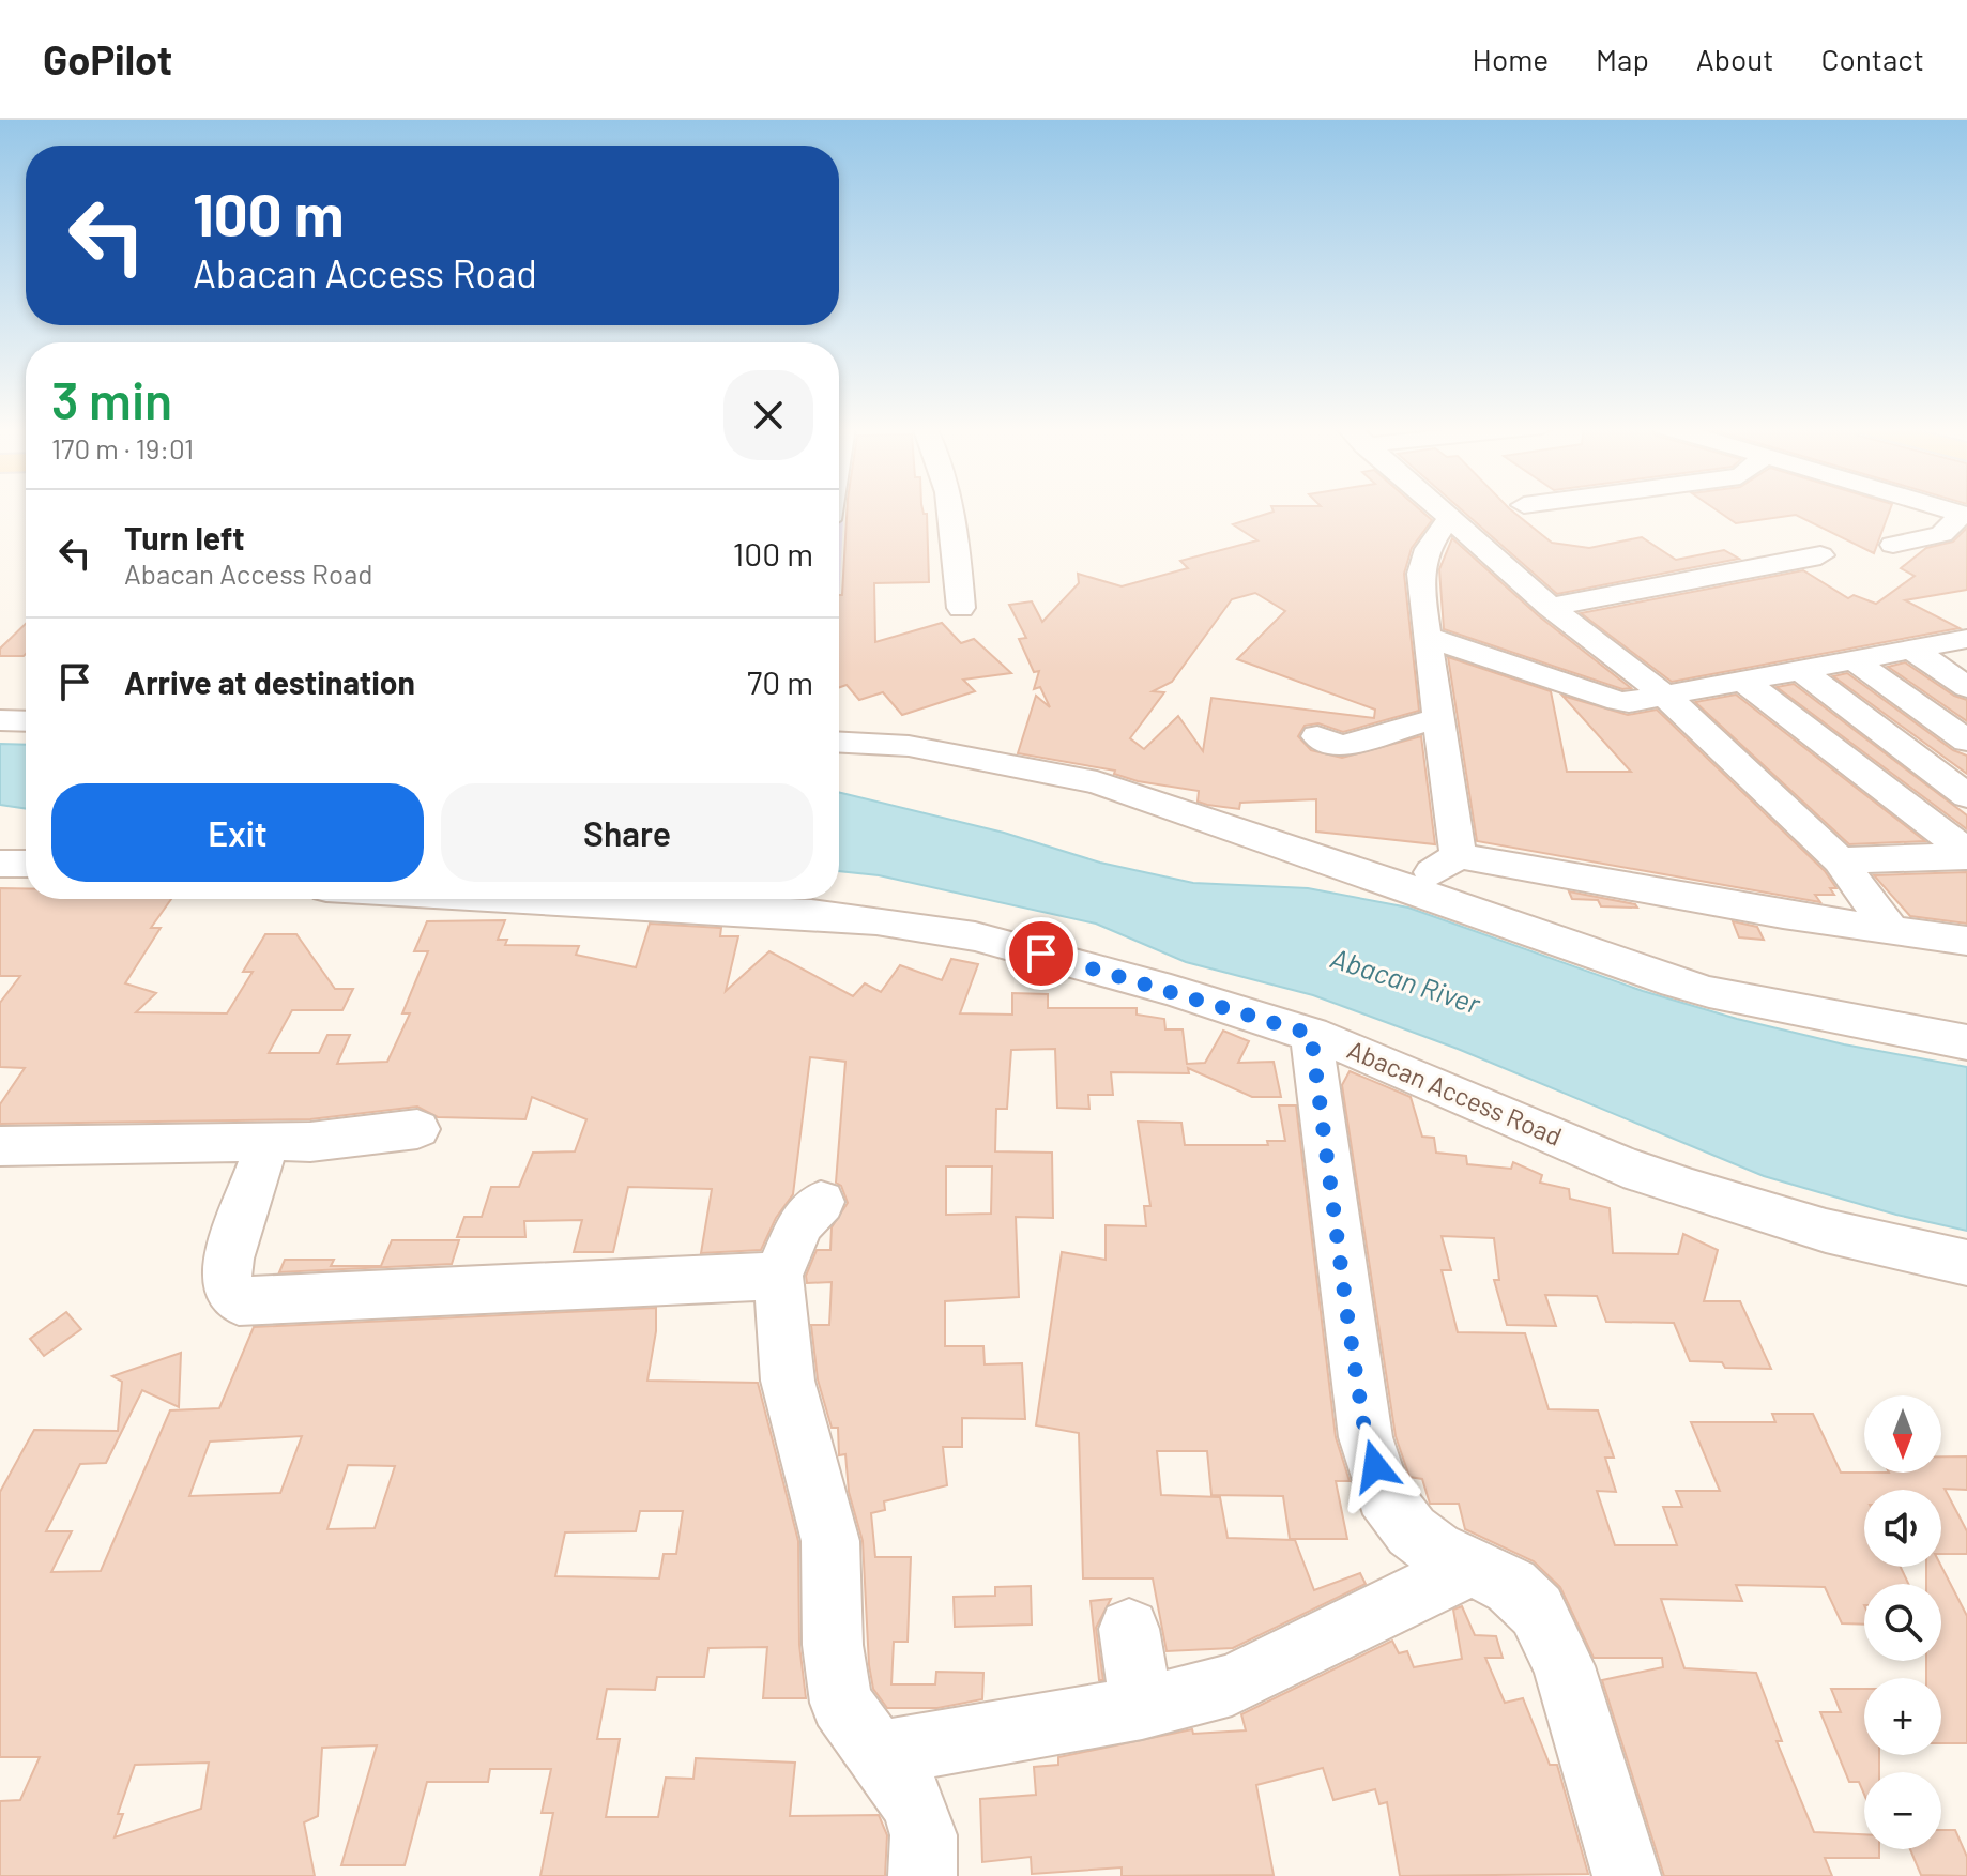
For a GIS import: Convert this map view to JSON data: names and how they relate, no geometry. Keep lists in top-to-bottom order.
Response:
{
  "streets": {
    "street": ["Abacan Access Road"]
  },
  "water": ["Abacan River"],
  "north": "bottom",
  "page": {
    "header": "GoPilot",
    "nav": [
      "Home",
      "Map",
      "About",
      "Contact"
    ],
    "turn": ["100 m", "Abacan Access Road"],
    "heading": ["3 min", "170 m · 19:01"],
    "list": [
      {
        "name": "Turn left",
        "note": "Abacan Access Road",
        "value": "100 m"
      },
      {
        "name": "Arrive at destination",
        "value": "70 m"
      }
    ],
    "buttons": ["Exit", "Share"],
    "map_buttons": ["+", "−"]
  }
}
